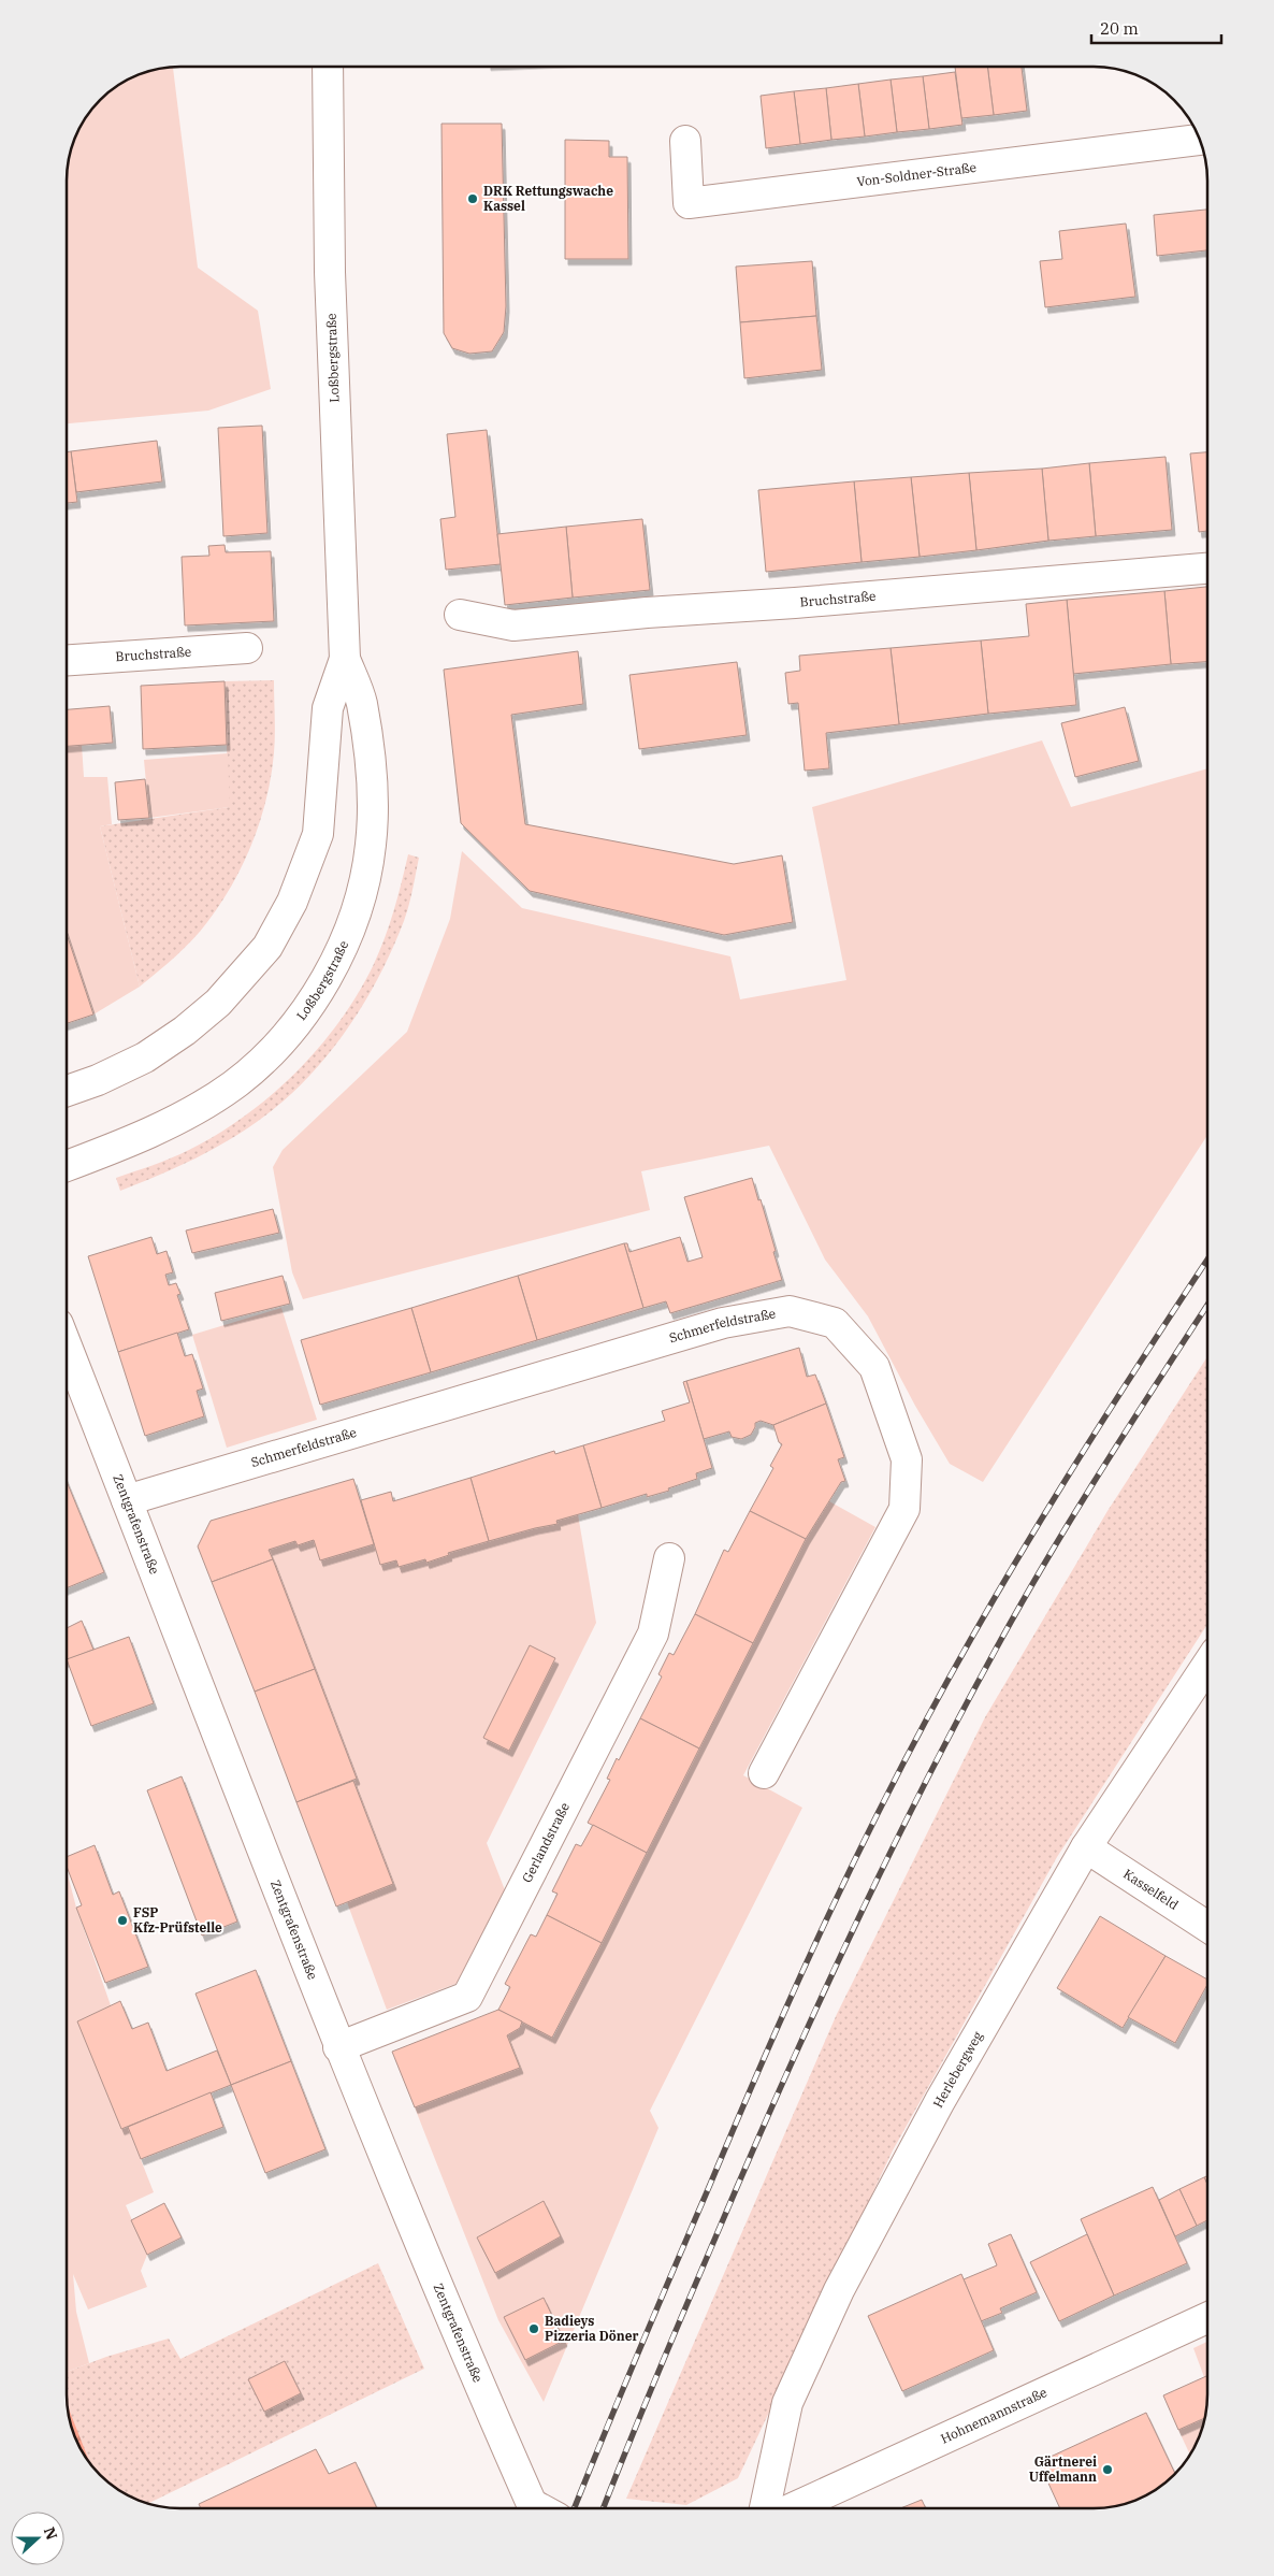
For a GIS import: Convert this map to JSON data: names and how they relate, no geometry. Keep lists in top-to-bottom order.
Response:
{
  "streets": {
    "street": [
      "Von-Soldner-Straße",
      "Loßbergstraße",
      "Bruchstraße",
      "Schmerfeldstraße",
      "Zentgrafenstraße",
      "Gerlandstraße",
      "Kasselfeld",
      "Herlebergweg",
      "Hohnemannstraße"
    ]
  },
  "crossings": [
    ["Schmerfeldstraße", "Zentgrafenstraße"],
    ["Zentgrafenstraße", "Gerlandstraße"],
    ["Kasselfeld", "Herlebergweg"]
  ],
  "places": [
    "DRK Rettungswache Kassel",
    "FSP Kfz-Prüfstelle",
    "Badieys Pizzeria Döner",
    "Gärtnerei Uffelmann"
  ],
  "scale_bar": "20 m",
  "north": "right"
}
